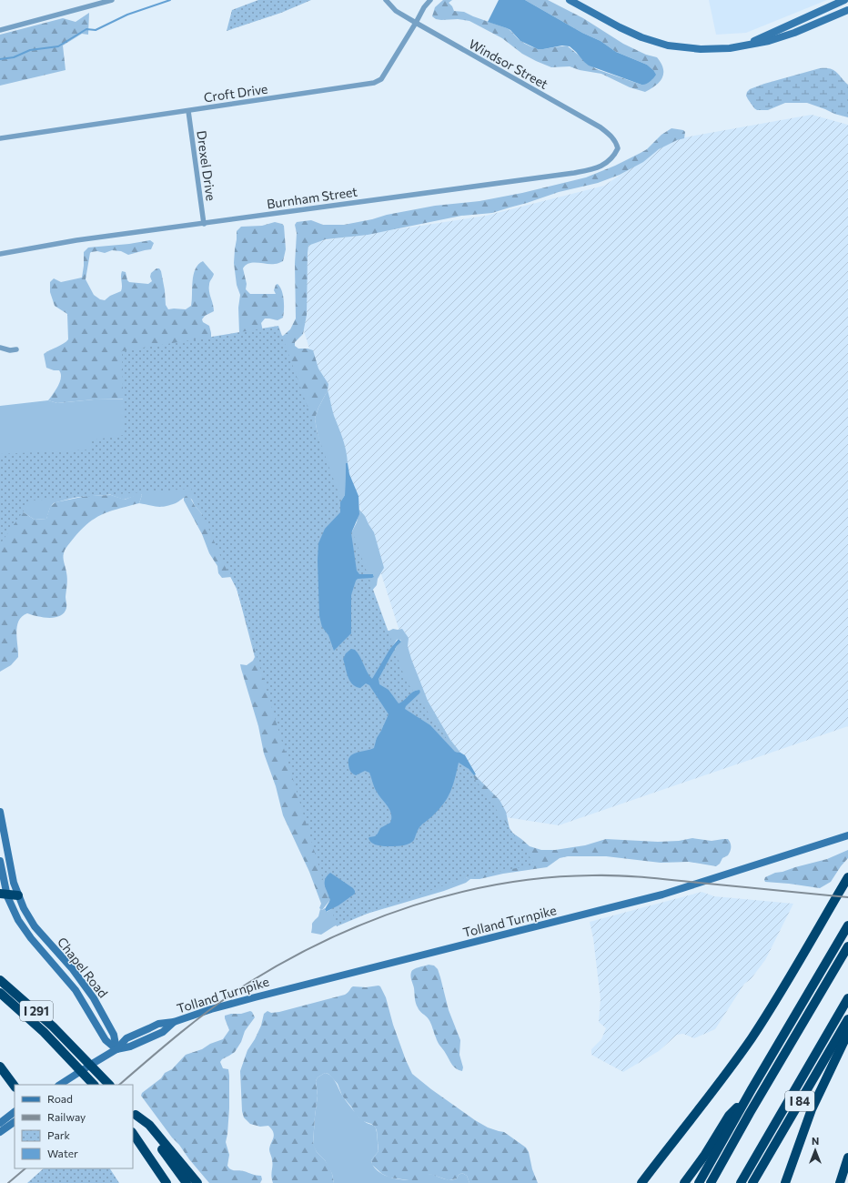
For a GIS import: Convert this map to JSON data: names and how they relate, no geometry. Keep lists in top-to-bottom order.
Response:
{
  "streets": {
    "highway": ["I 291", "I 84"],
    "main road": ["Tolland Turnpike", "Chapel Road"],
    "street": [
      "Windsor Street",
      "Croft Drive",
      "Drexel Drive",
      "Burnham Street"
    ]
  },
  "crossings": [
    ["Windsor Street", "Croft Drive"],
    ["Windsor Street", "Burnham Street"],
    ["Croft Drive", "Drexel Drive"],
    ["Drexel Drive", "Burnham Street"],
    ["Tolland Turnpike", "Chapel Road"]
  ],
  "legend": [
    "Road",
    "Railway",
    "Park",
    "Water"
  ],
  "north": "top"
}
